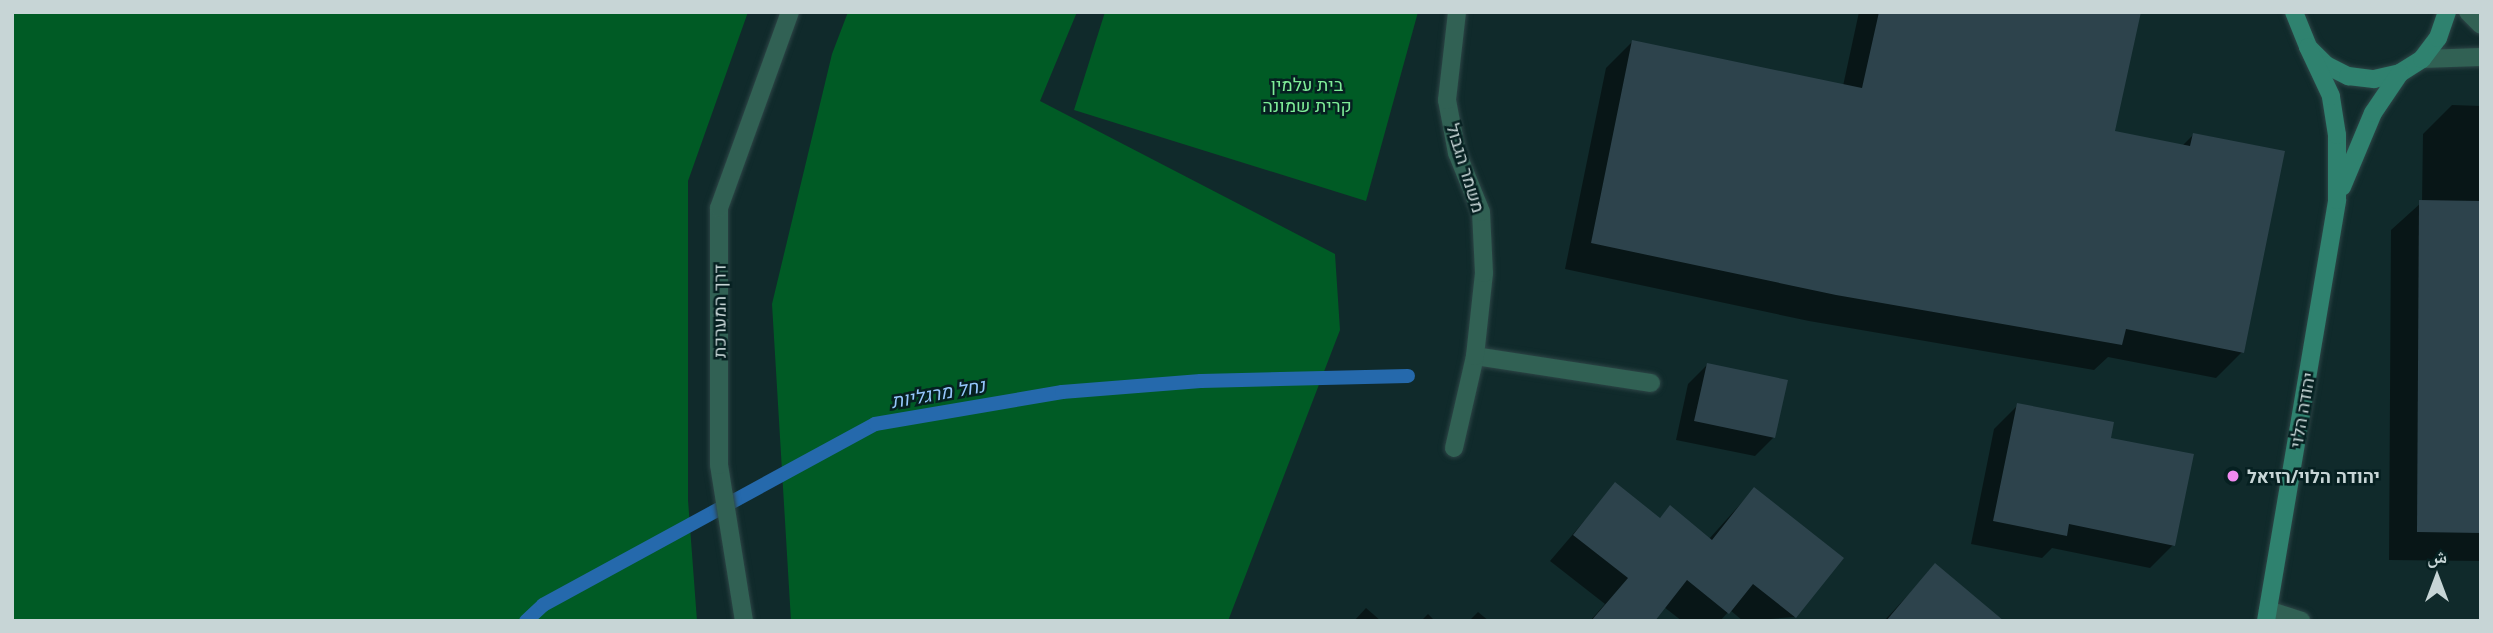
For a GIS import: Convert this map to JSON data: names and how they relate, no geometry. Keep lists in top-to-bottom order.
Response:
{
  "streets": {
    "street": ["משמר הגבול", "דרך המערכת", "יהודה הלוי"]
  },
  "water": ["נחל מרגליות"],
  "parks": ["בית עלמין קרית שמונה"],
  "places": ["יהודה הלוי/רזיאל"],
  "north": "top"
}
